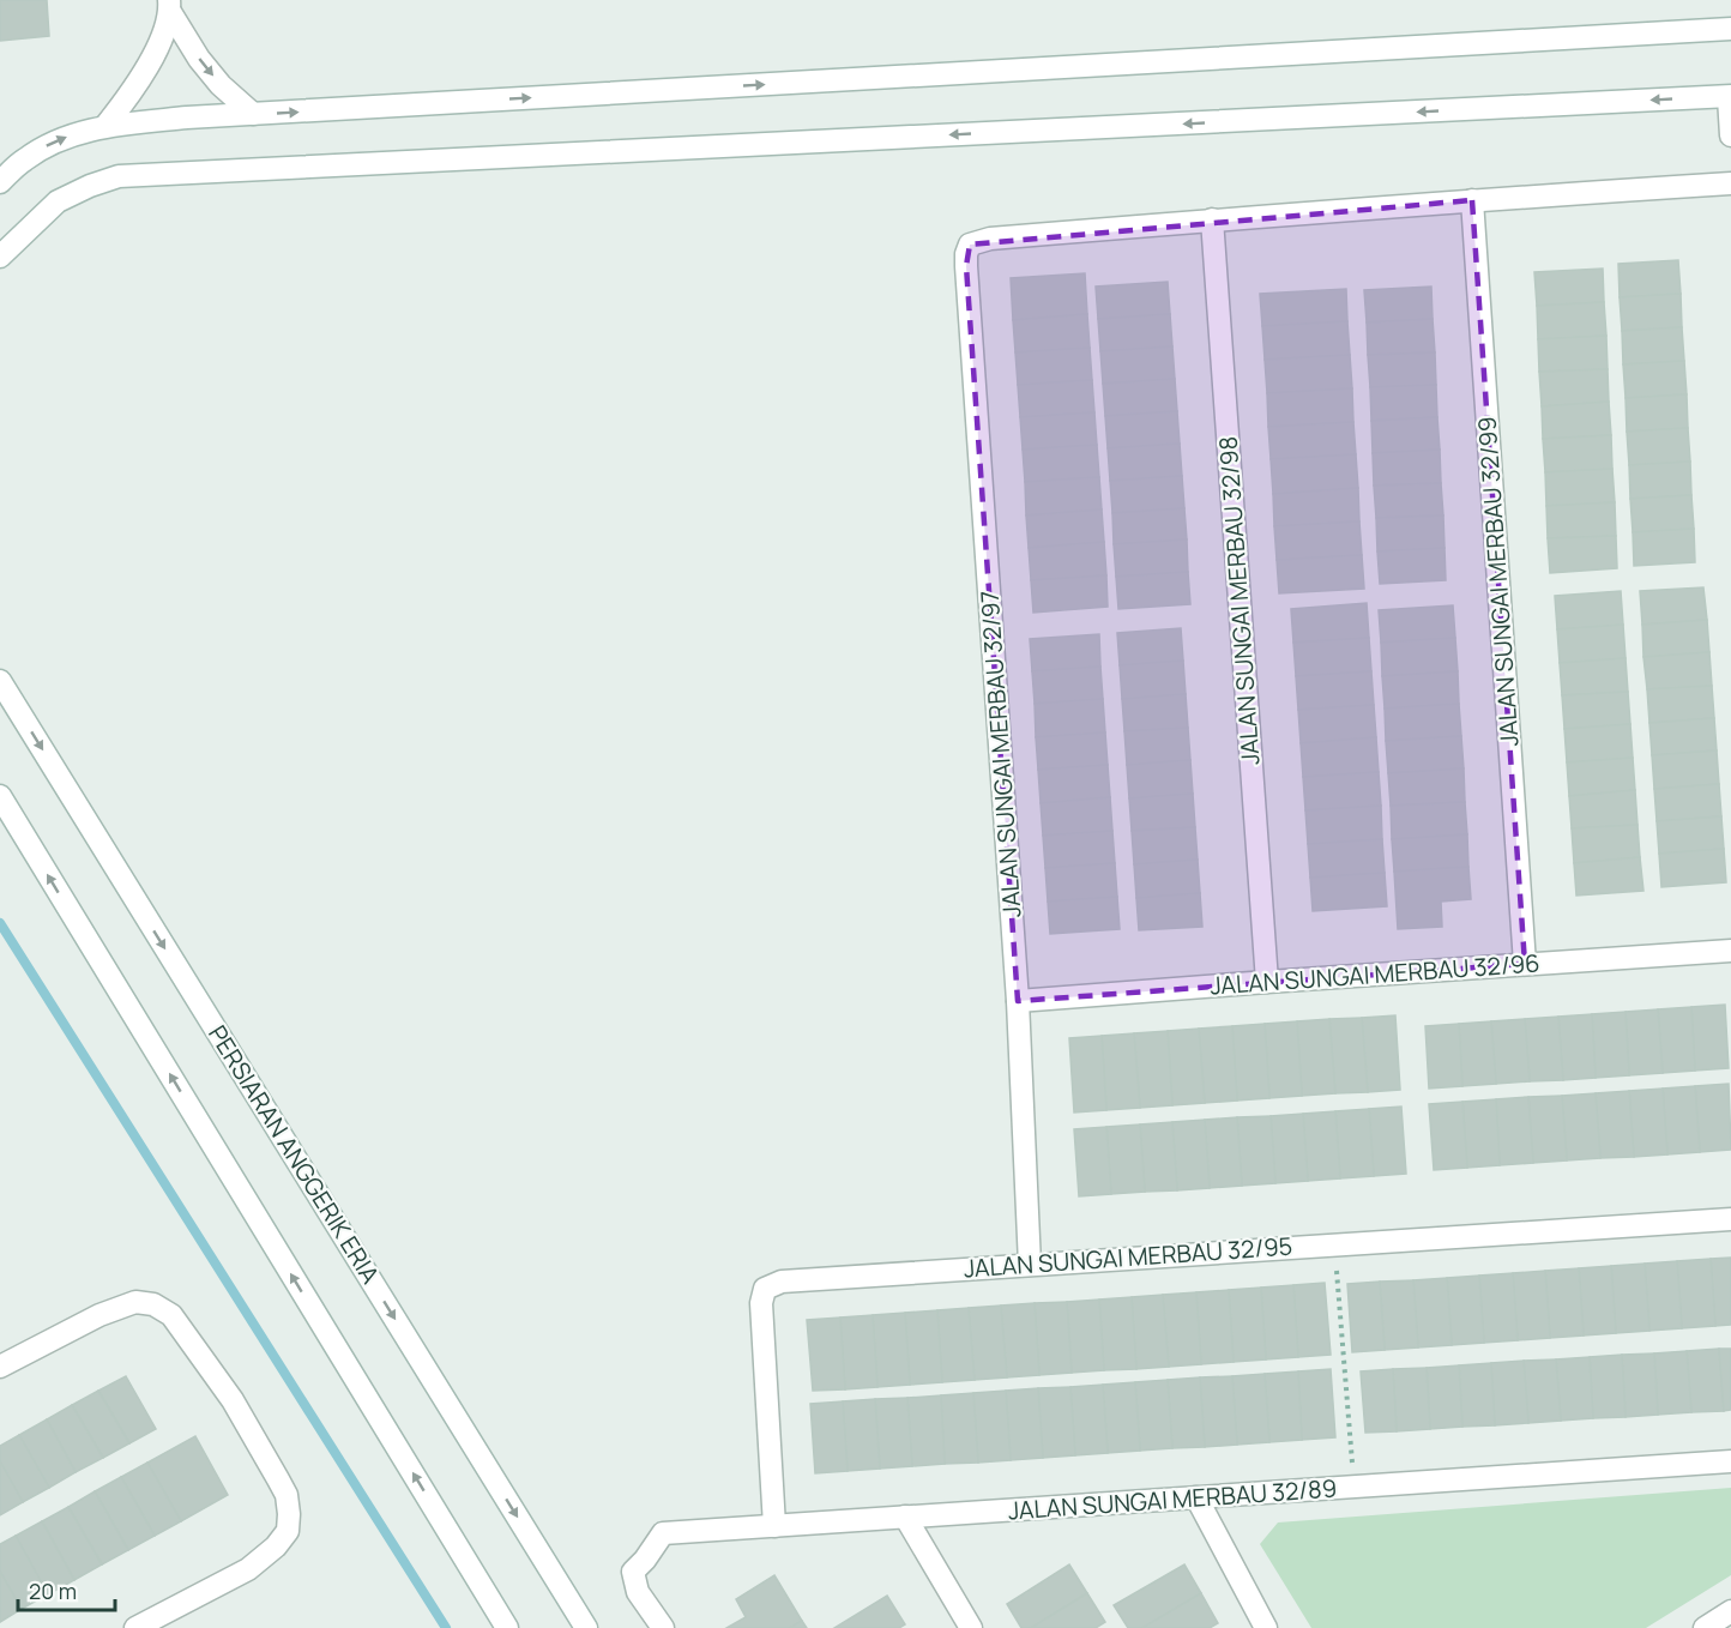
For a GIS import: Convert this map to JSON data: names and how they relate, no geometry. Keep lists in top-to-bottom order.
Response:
{
  "streets": {
    "street": [
      "JALAN SUNGAI MERBAU 32/99",
      "JALAN SUNGAI MERBAU 32/98",
      "JALAN SUNGAI MERBAU 32/97",
      "JALAN SUNGAI MERBAU 32/96",
      "PERSIARAN ANGGERIK ERIA",
      "JALAN SUNGAI MERBAU 32/95",
      "JALAN SUNGAI MERBAU 32/89"
    ]
  },
  "crossings": [
    ["JALAN SUNGAI MERBAU 32/99", "JALAN SUNGAI MERBAU 32/96"],
    ["JALAN SUNGAI MERBAU 32/98", "JALAN SUNGAI MERBAU 32/97"],
    ["JALAN SUNGAI MERBAU 32/98", "JALAN SUNGAI MERBAU 32/96"],
    ["JALAN SUNGAI MERBAU 32/97", "JALAN SUNGAI MERBAU 32/96"],
    ["JALAN SUNGAI MERBAU 32/97", "JALAN SUNGAI MERBAU 32/95"],
    ["JALAN SUNGAI MERBAU 32/95", "JALAN SUNGAI MERBAU 32/89"]
  ],
  "scale_bar": "20 m"
}
